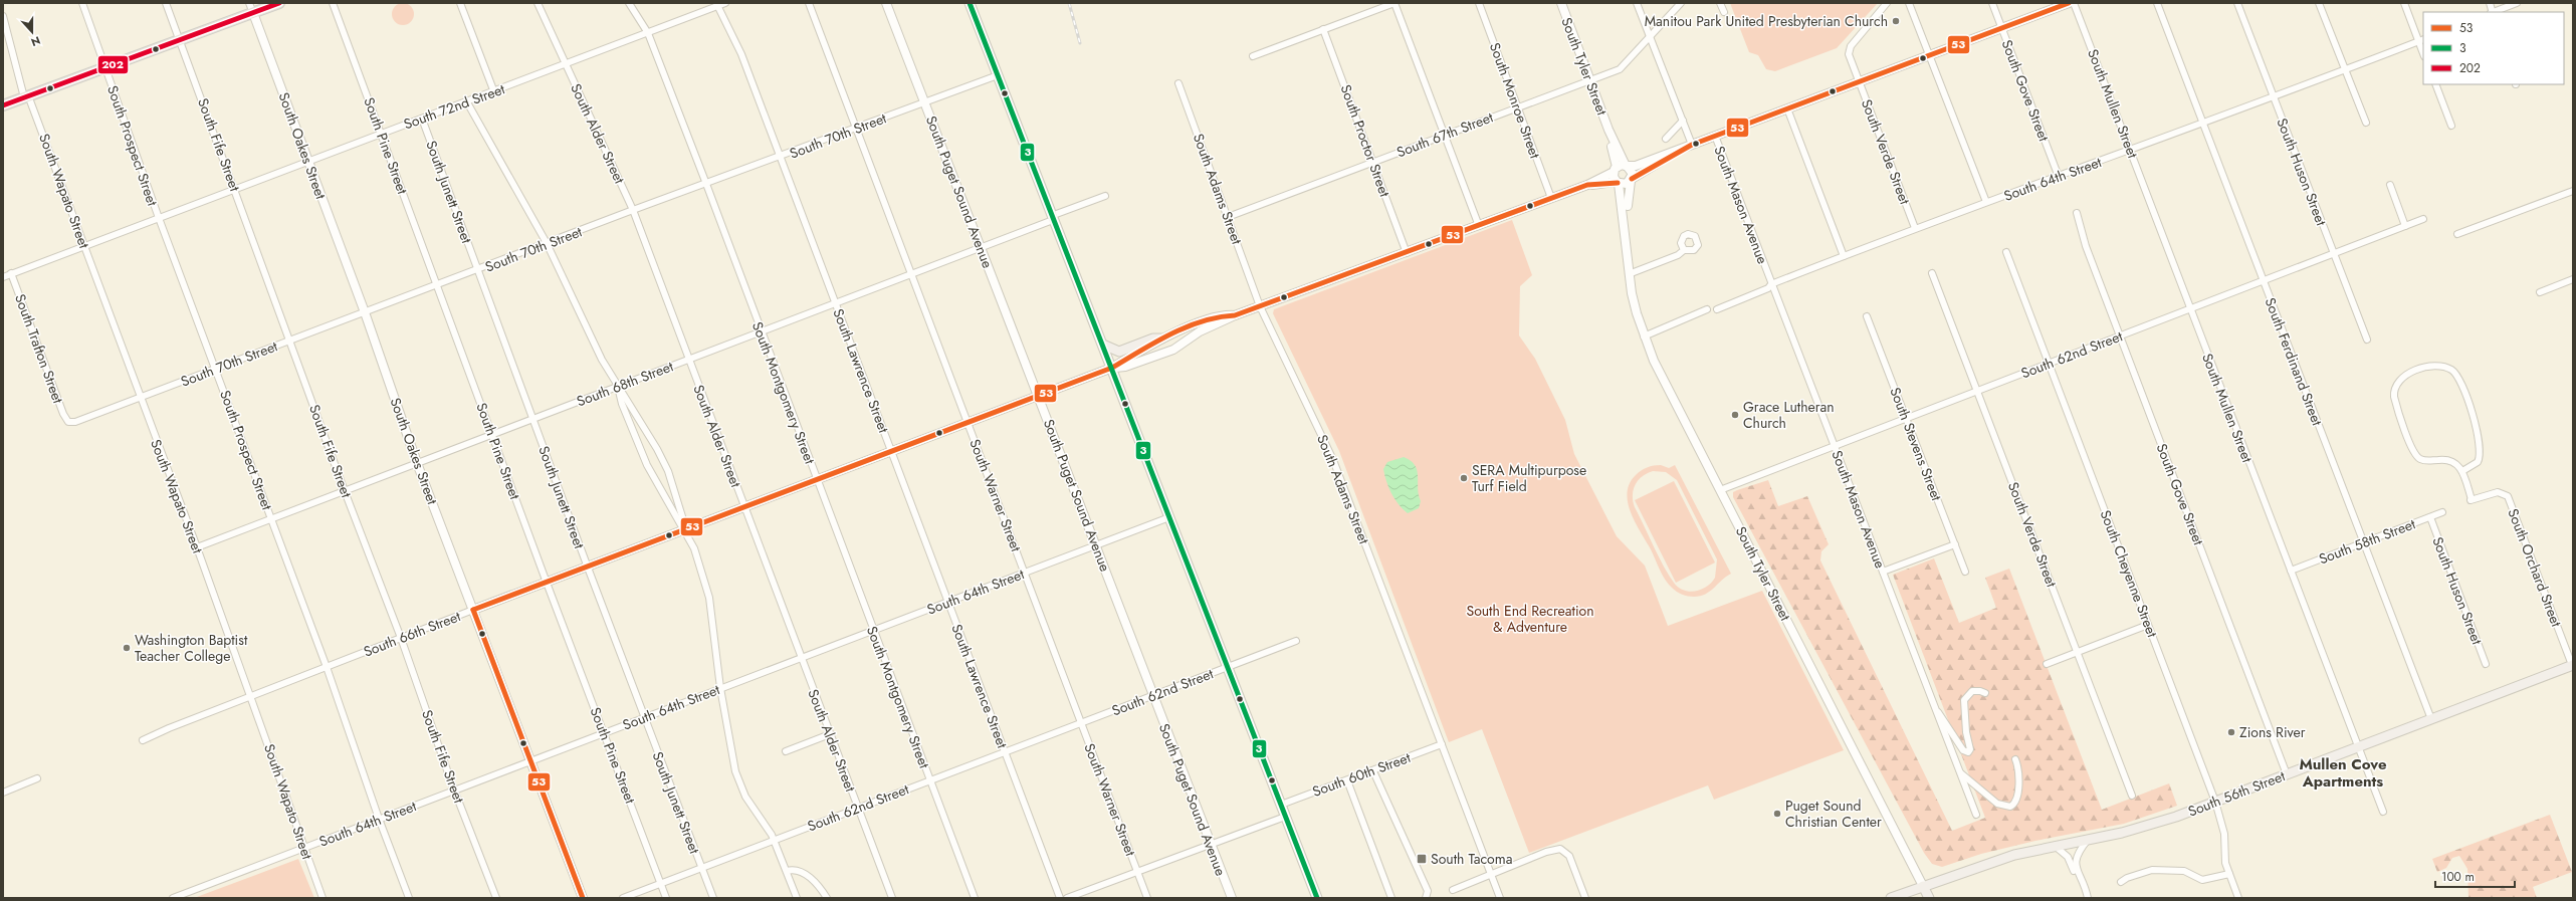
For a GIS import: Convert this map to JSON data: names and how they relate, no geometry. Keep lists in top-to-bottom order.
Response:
{
  "streets": {
    "main road": ["South Tyler Street", "South 56th Street"],
    "street": [
      "South Gove Street",
      "South Monroe Street",
      "South Mullen Street",
      "South 72nd Street",
      "South Alder Street",
      "South 67th Street",
      "South 70th Street",
      "South Proctor Street",
      "South Fife Street",
      "South Prospect Street",
      "South Oakes Street",
      "South Pine Street",
      "South Verde Street",
      "South Huson Street",
      "South 64th Street",
      "South Adams Street",
      "South Wapato Street",
      "South Junett Street",
      "South Puget Sound Avenue",
      "South Mason Avenue",
      "South Trafton Street",
      "South 62nd Street",
      "South Ferdinand Street",
      "South Lawrence Street",
      "South 68th Street",
      "South Montgomery Street",
      "South Stevens Street",
      "South Warner Street",
      "South 58th Street",
      "South Orchard Street",
      "South Cheyenne Street",
      "South 66th Street",
      "South 60th Street"
    ]
  },
  "crossings": [
    ["South Tyler Street", "South 67th Street"],
    ["South Tyler Street", "South 62nd Street"],
    ["South Tyler Street", "South 66th Street"],
    ["South Tyler Street", "South 56th Street"],
    ["South Gove Street", "South 64th Street"],
    ["South Gove Street", "South 62nd Street"],
    ["South Gove Street", "South 56th Street"],
    ["South Monroe Street", "South 67th Street"],
    ["South Monroe Street", "South 66th Street"],
    ["South Mullen Street", "South 64th Street"],
    ["South Mullen Street", "South 62nd Street"],
    ["South Mullen Street", "South 58th Street"],
    ["South Mullen Street", "South 56th Street"],
    ["South 72nd Street", "South Alder Street"],
    ["South 72nd Street", "South Fife Street"],
    ["South 72nd Street", "South Prospect Street"],
    ["South 72nd Street", "South Oakes Street"],
    ["South 72nd Street", "South Pine Street"],
    ["South 72nd Street", "South Wapato Street"],
    ["South 72nd Street", "South Junett Street"],
    ["South 72nd Street", "South Trafton Street"],
    ["South 72nd Street", "South Lawrence Street"],
    ["South 72nd Street", "South Montgomery Street"],
    ["South Alder Street", "South 70th Street"],
    ["South Alder Street", "South 64th Street"],
    ["South Alder Street", "South 62nd Street"],
    ["South Alder Street", "South 68th Street"],
    ["South Alder Street", "South 66th Street"],
    ["South 67th Street", "South Proctor Street"],
    ["South 67th Street", "South Adams Street"],
    ["South 67th Street", "South Mason Avenue"],
    ["South 70th Street", "South Fife Street"],
    ["South 70th Street", "South Prospect Street"],
    ["South 70th Street", "South Oakes Street"],
    ["South 70th Street", "South Pine Street"],
    ["South 70th Street", "South Wapato Street"],
    ["South 70th Street", "South Junett Street"],
    ["South 70th Street", "South Puget Sound Avenue"],
    ["South 70th Street", "South Trafton Street"],
    ["South 70th Street", "South Lawrence Street"],
    ["South 70th Street", "South Montgomery Street"],
    ["South 70th Street", "South Warner Street"],
    ["South Proctor Street", "South 66th Street"],
    ["South Fife Street", "South 64th Street"],
    ["South Fife Street", "South 68th Street"],
    ["South Fife Street", "South 66th Street"],
    ["South Prospect Street", "South 64th Street"],
    ["South Prospect Street", "South 68th Street"],
    ["South Prospect Street", "South 66th Street"],
    ["South Oakes Street", "South 64th Street"],
    ["South Oakes Street", "South 68th Street"],
    ["South Oakes Street", "South 66th Street"],
    ["South Pine Street", "South 64th Street"],
    ["South Pine Street", "South 62nd Street"],
    ["South Pine Street", "South 68th Street"],
    ["South Pine Street", "South 66th Street"],
    ["South Verde Street", "South 64th Street"],
    ["South Verde Street", "South 62nd Street"],
    ["South Huson Street", "South 64th Street"],
    ["South Huson Street", "South 62nd Street"],
    ["South Huson Street", "South 58th Street"],
    ["South 64th Street", "South Wapato Street"],
    ["South 64th Street", "South Junett Street"],
    ["South 64th Street", "South Puget Sound Avenue"],
    ["South 64th Street", "South Mason Avenue"],
    ["South 64th Street", "South Ferdinand Street"],
    ["South 64th Street", "South Lawrence Street"],
    ["South 64th Street", "South Montgomery Street"],
    ["South 64th Street", "South Warner Street"],
    ["South Adams Street", "South 66th Street"],
    ["South Adams Street", "South 60th Street"],
    ["South Wapato Street", "South 68th Street"],
    ["South Wapato Street", "South 66th Street"],
    ["South Junett Street", "South 62nd Street"],
    ["South Junett Street", "South 68th Street"],
    ["South Junett Street", "South 66th Street"],
    ["South Puget Sound Avenue", "South 62nd Street"],
    ["South Puget Sound Avenue", "South 68th Street"],
    ["South Puget Sound Avenue", "South 66th Street"],
    ["South Mason Avenue", "South 62nd Street"],
    ["South 62nd Street", "South Ferdinand Street"],
    ["South 62nd Street", "South Lawrence Street"],
    ["South 62nd Street", "South Montgomery Street"],
    ["South 62nd Street", "South Stevens Street"],
    ["South 62nd Street", "South Warner Street"],
    ["South 62nd Street", "South Cheyenne Street"],
    ["South Ferdinand Street", "South 58th Street"],
    ["South Ferdinand Street", "South 56th Street"],
    ["South Lawrence Street", "South 68th Street"],
    ["South Lawrence Street", "South 66th Street"],
    ["South 68th Street", "South Montgomery Street"],
    ["South 68th Street", "South Warner Street"],
    ["South Montgomery Street", "South 66th Street"],
    ["South Warner Street", "South 66th Street"],
    ["South Orchard Street", "South 56th Street"],
    ["South Cheyenne Street", "South 56th Street"]
  ],
  "districts": ["Mullen Cove Apartments"],
  "parks": ["South End Recreation & Adventure"],
  "places": {
    "other": [
      "Manitou Park United Presbyterian Church",
      "Grace Lutheran Church",
      "SERA Multipurpose Turf Field",
      "Washington Baptist Teacher College",
      "Zions River",
      "Puget Sound Christian Center"
    ],
    "transit": ["South Tacoma"]
  },
  "lines": ["transit line 53", "transit line 3", "transit line 202"],
  "legend": ["53", "3", "202"],
  "scale_bar": "100 m",
  "north": "bottom"
}
